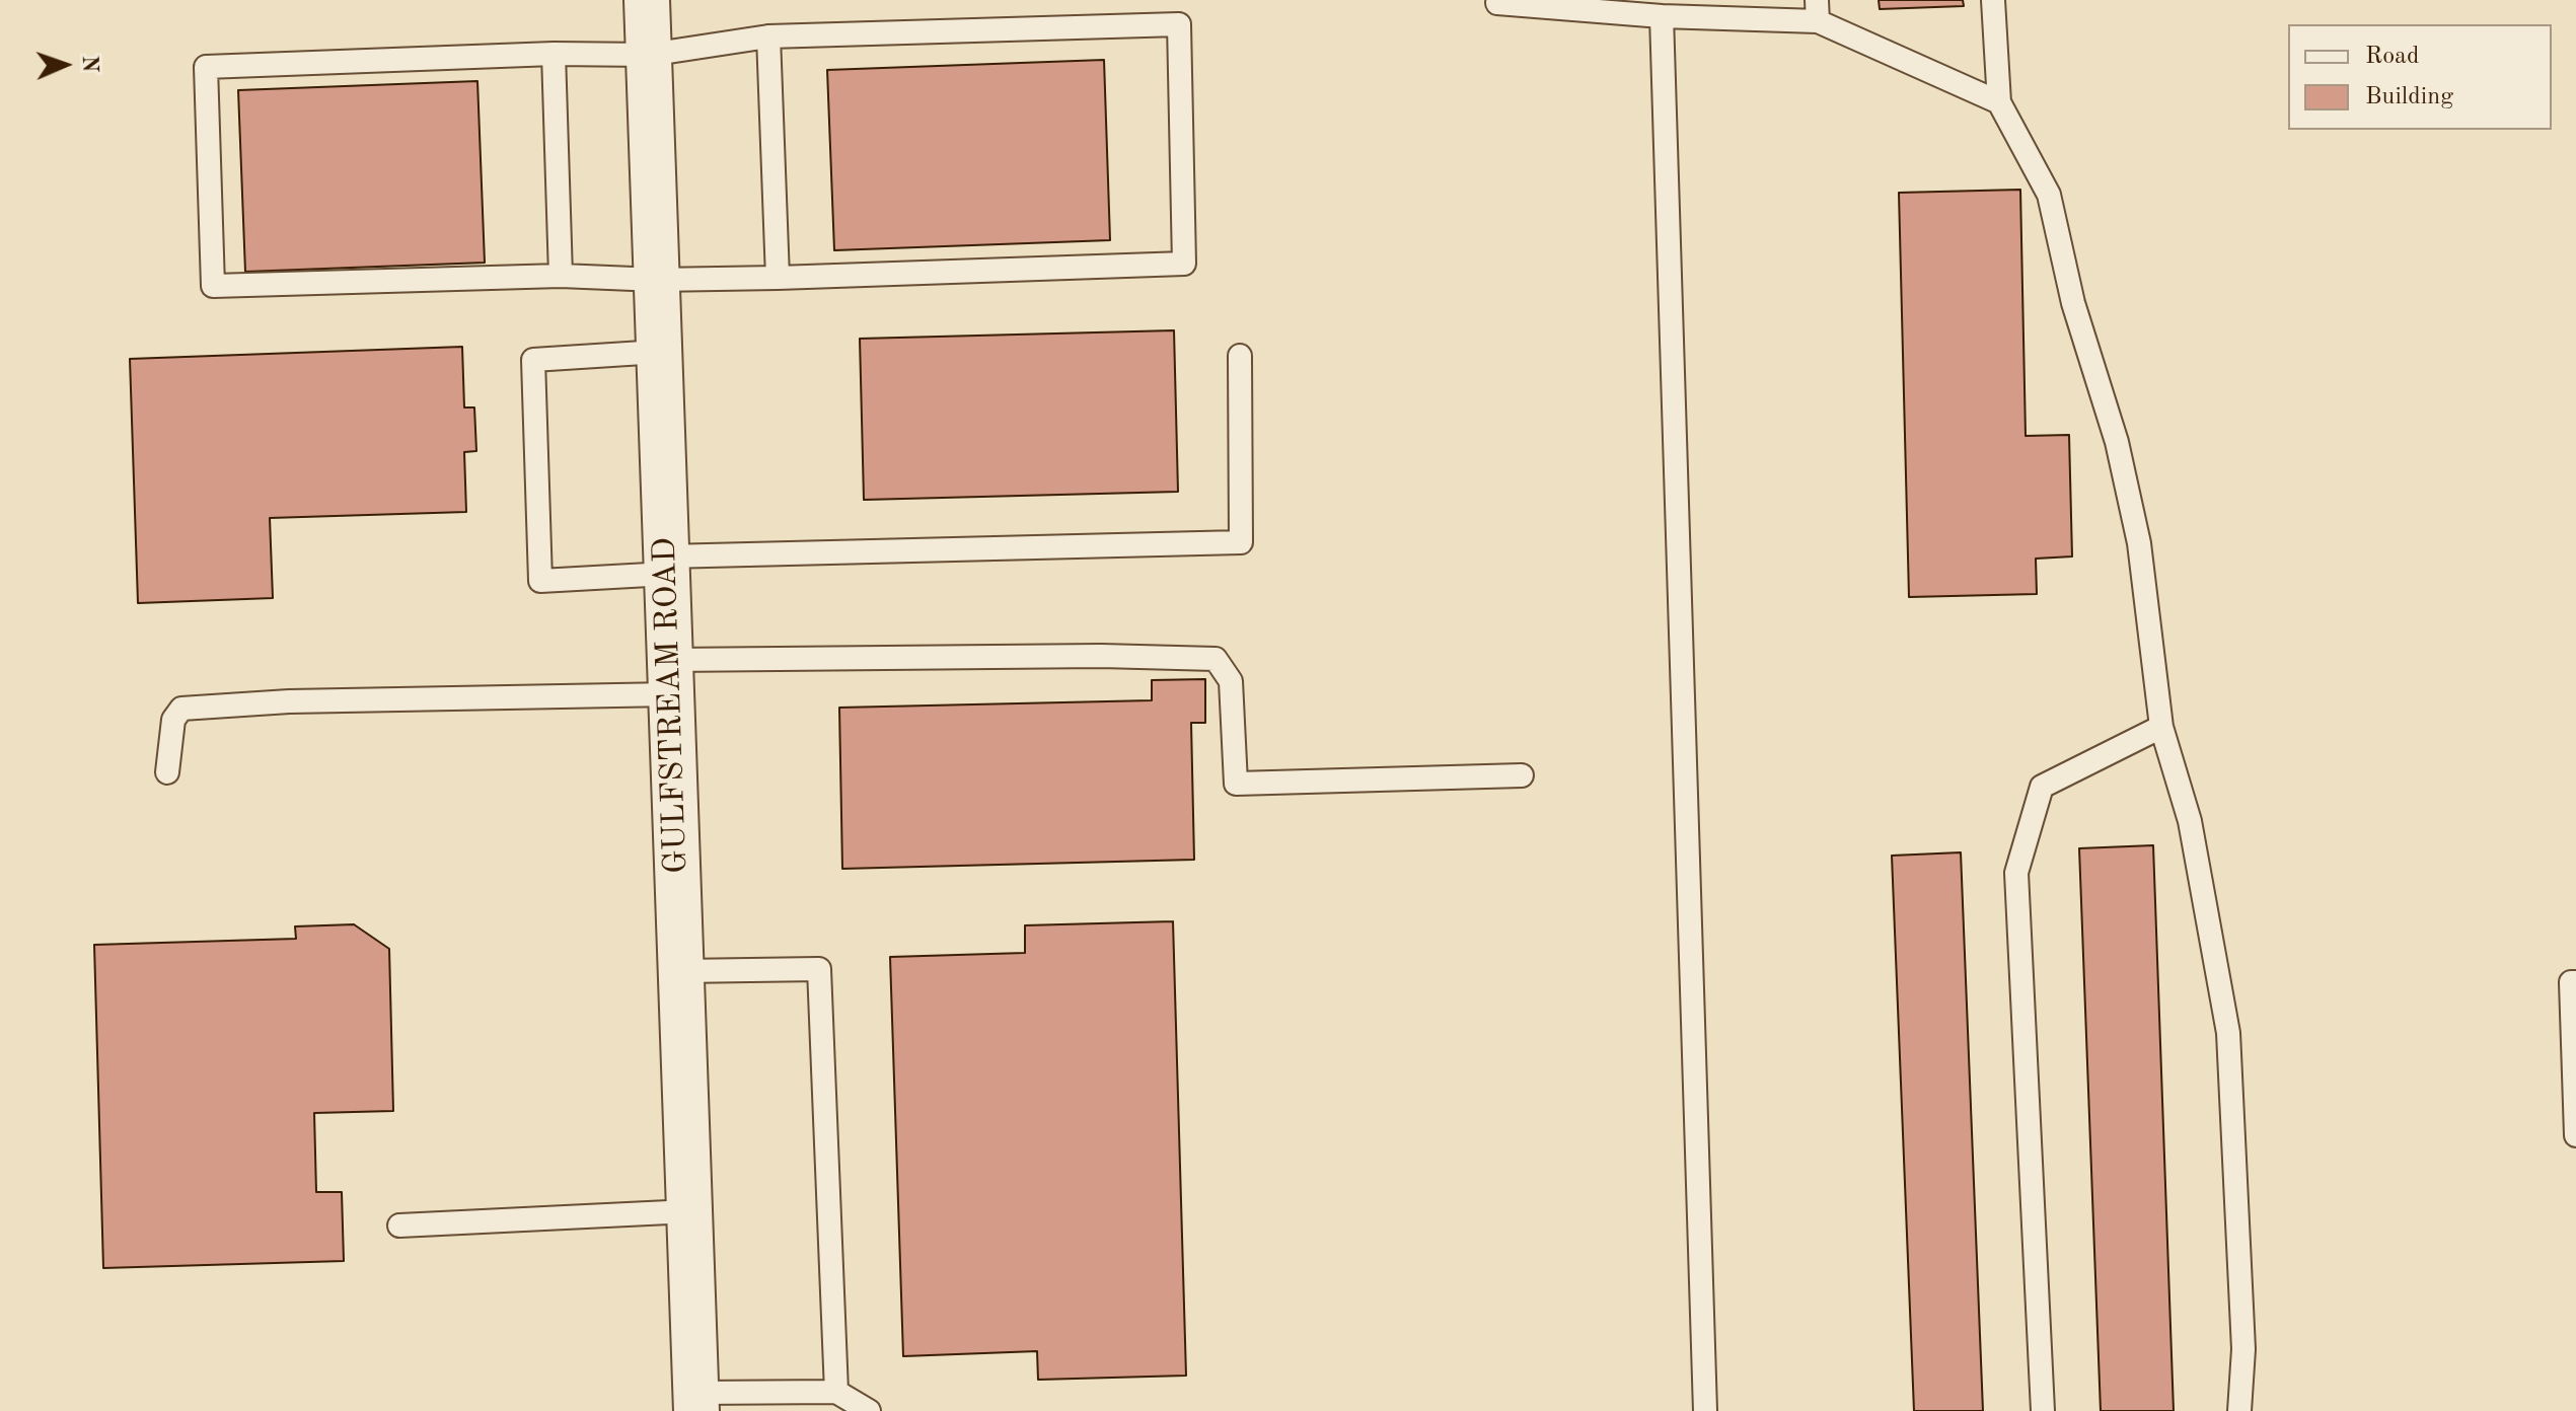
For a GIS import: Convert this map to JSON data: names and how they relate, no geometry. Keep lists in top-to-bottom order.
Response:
{
  "streets": {
    "street": ["GULFSTREAM ROAD"]
  },
  "legend": ["Road", "Building"],
  "north": "right"
}
